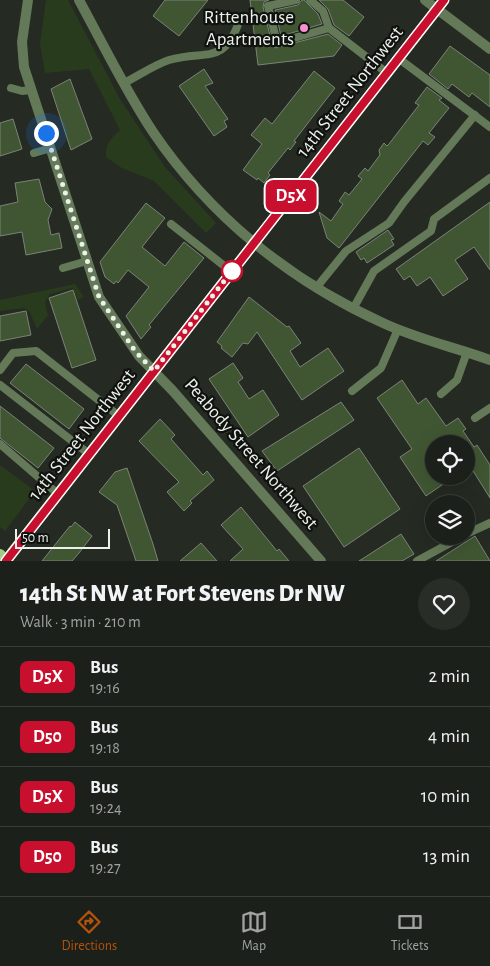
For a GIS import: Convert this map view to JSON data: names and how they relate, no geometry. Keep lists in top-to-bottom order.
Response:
{
  "streets": {
    "street": ["14th Street Northwest", "Peabody Street Northwest"]
  },
  "crossings": [
    ["14th Street Northwest", "Peabody Street Northwest"]
  ],
  "places": ["Rittenhouse Apartments"],
  "lines": ["bus line D5X"],
  "scale_bar": "50 m",
  "page": {
    "on_map": "D5X",
    "scale": "50 m",
    "heading": ["14th St NW at Fort Stevens Dr NW", "Walk · 3 min · 210 m"],
    "list": [
      {
        "mark": "D5X",
        "name": "Bus",
        "note": "19:16",
        "value": "2 min"
      },
      {
        "mark": "D50",
        "name": "Bus",
        "note": "19:18",
        "value": "4 min"
      },
      {
        "mark": "D5X",
        "name": "Bus",
        "note": "19:24",
        "value": "10 min"
      },
      {
        "mark": "D50",
        "name": "Bus",
        "note": "19:27",
        "value": "13 min"
      }
    ],
    "tabs": ["Directions", "Map", "Tickets"]
  }
}
